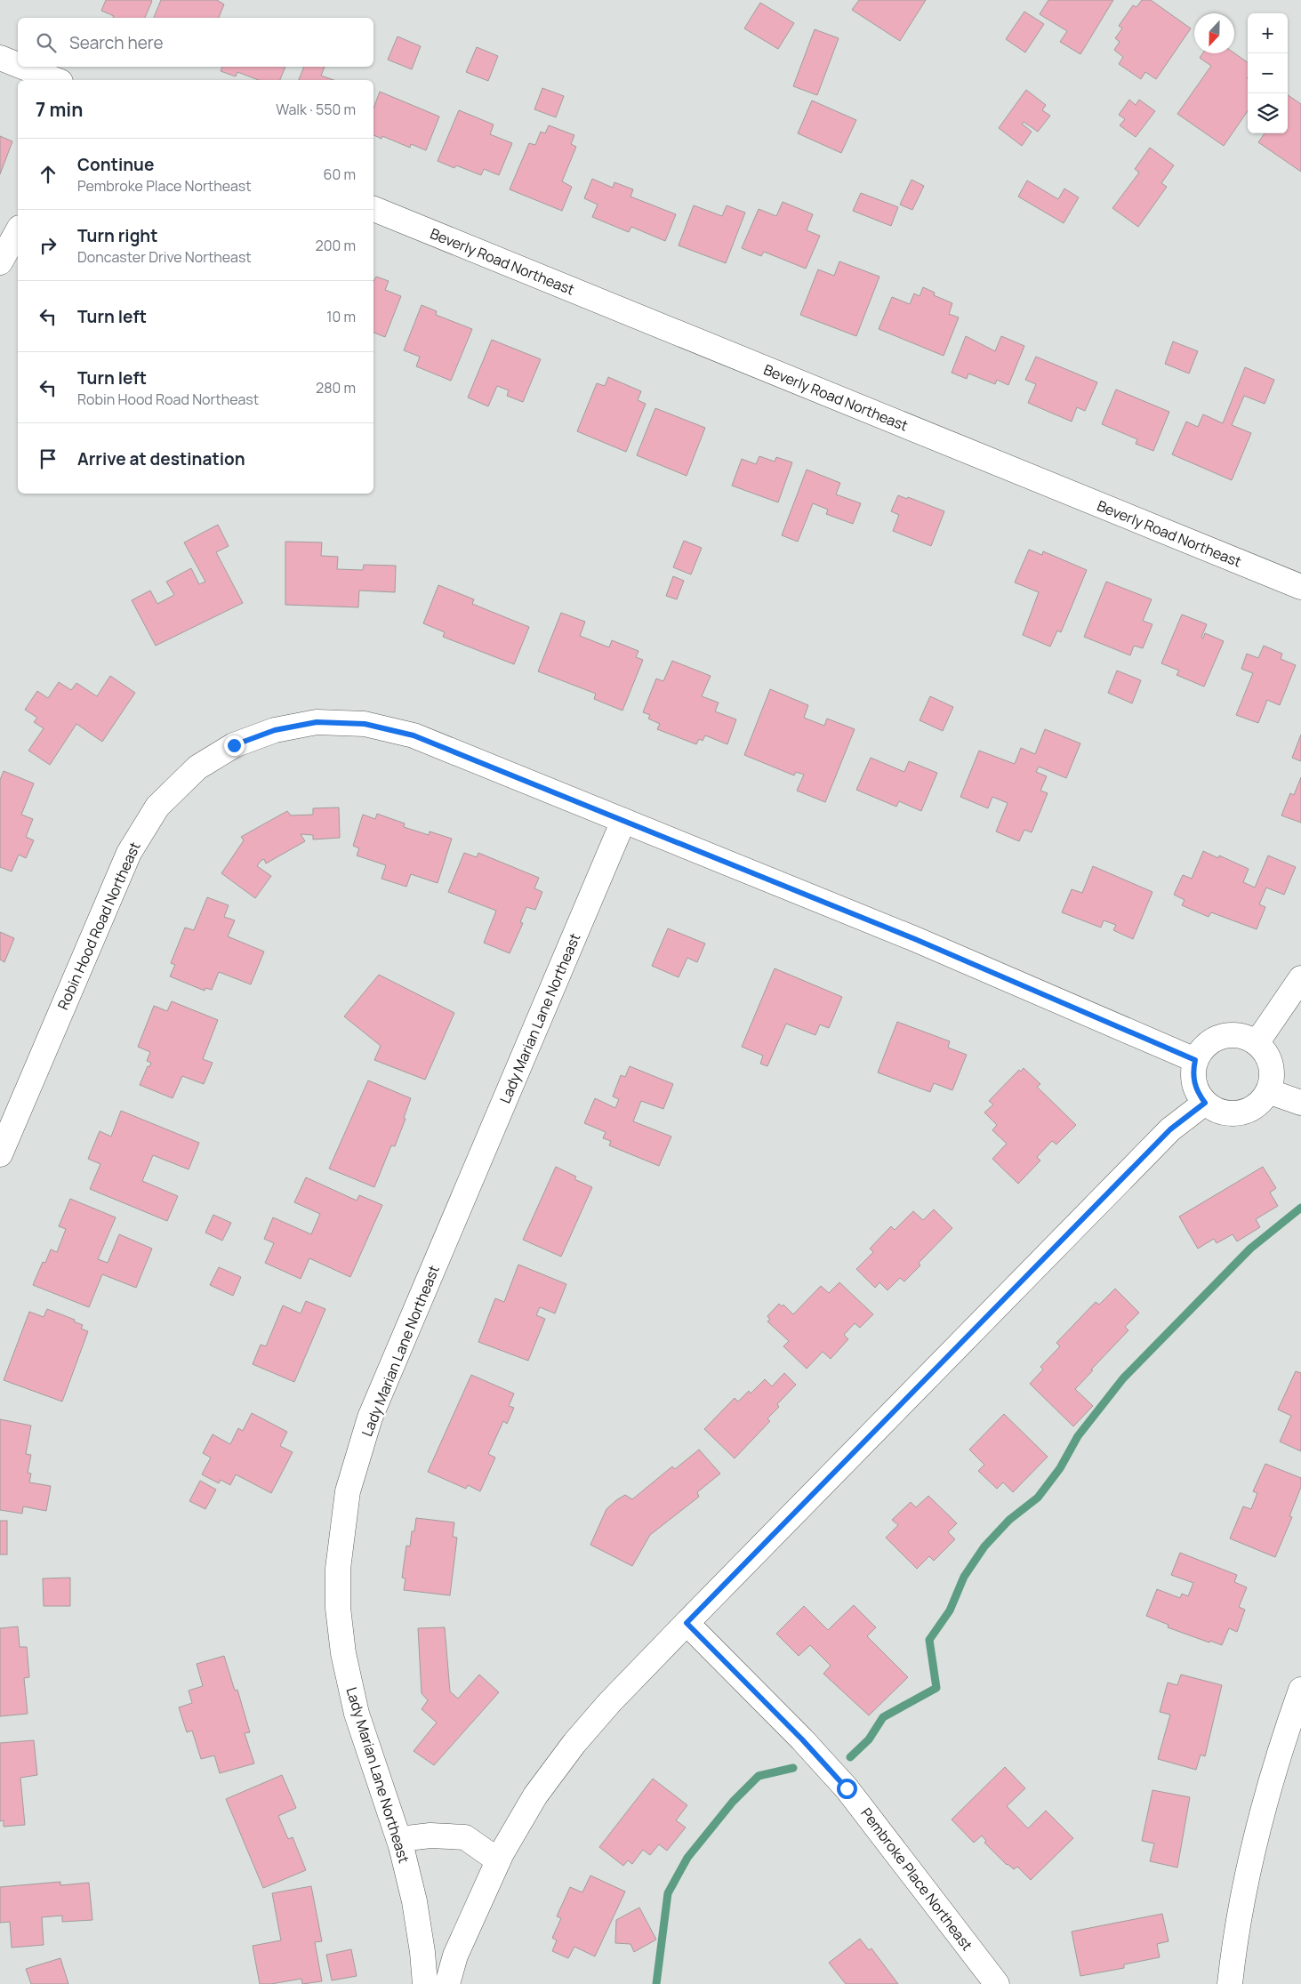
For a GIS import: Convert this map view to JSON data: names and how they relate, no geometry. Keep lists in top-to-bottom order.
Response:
{
  "streets": {
    "street": [
      "Beverly Road Northeast",
      "Robin Hood Road Northeast",
      "Lady Marian Lane Northeast",
      "Pembroke Place Northeast"
    ]
  },
  "crossings": [
    ["Robin Hood Road Northeast", "Lady Marian Lane Northeast"]
  ],
  "north": "bottom",
  "page": {
    "map_buttons": ["+", "−"],
    "search": "Search here",
    "heading": ["7 min", "Walk · 550 m"],
    "list": [
      ["Continue", "Pembroke Place Northeast", "60 m"],
      ["Turn right", "Doncaster Drive Northeast", "200 m"],
      ["Turn left", "10 m"],
      ["Turn left", "Robin Hood Road Northeast", "280 m"],
      "Arrive at destination"
    ]
  }
}
